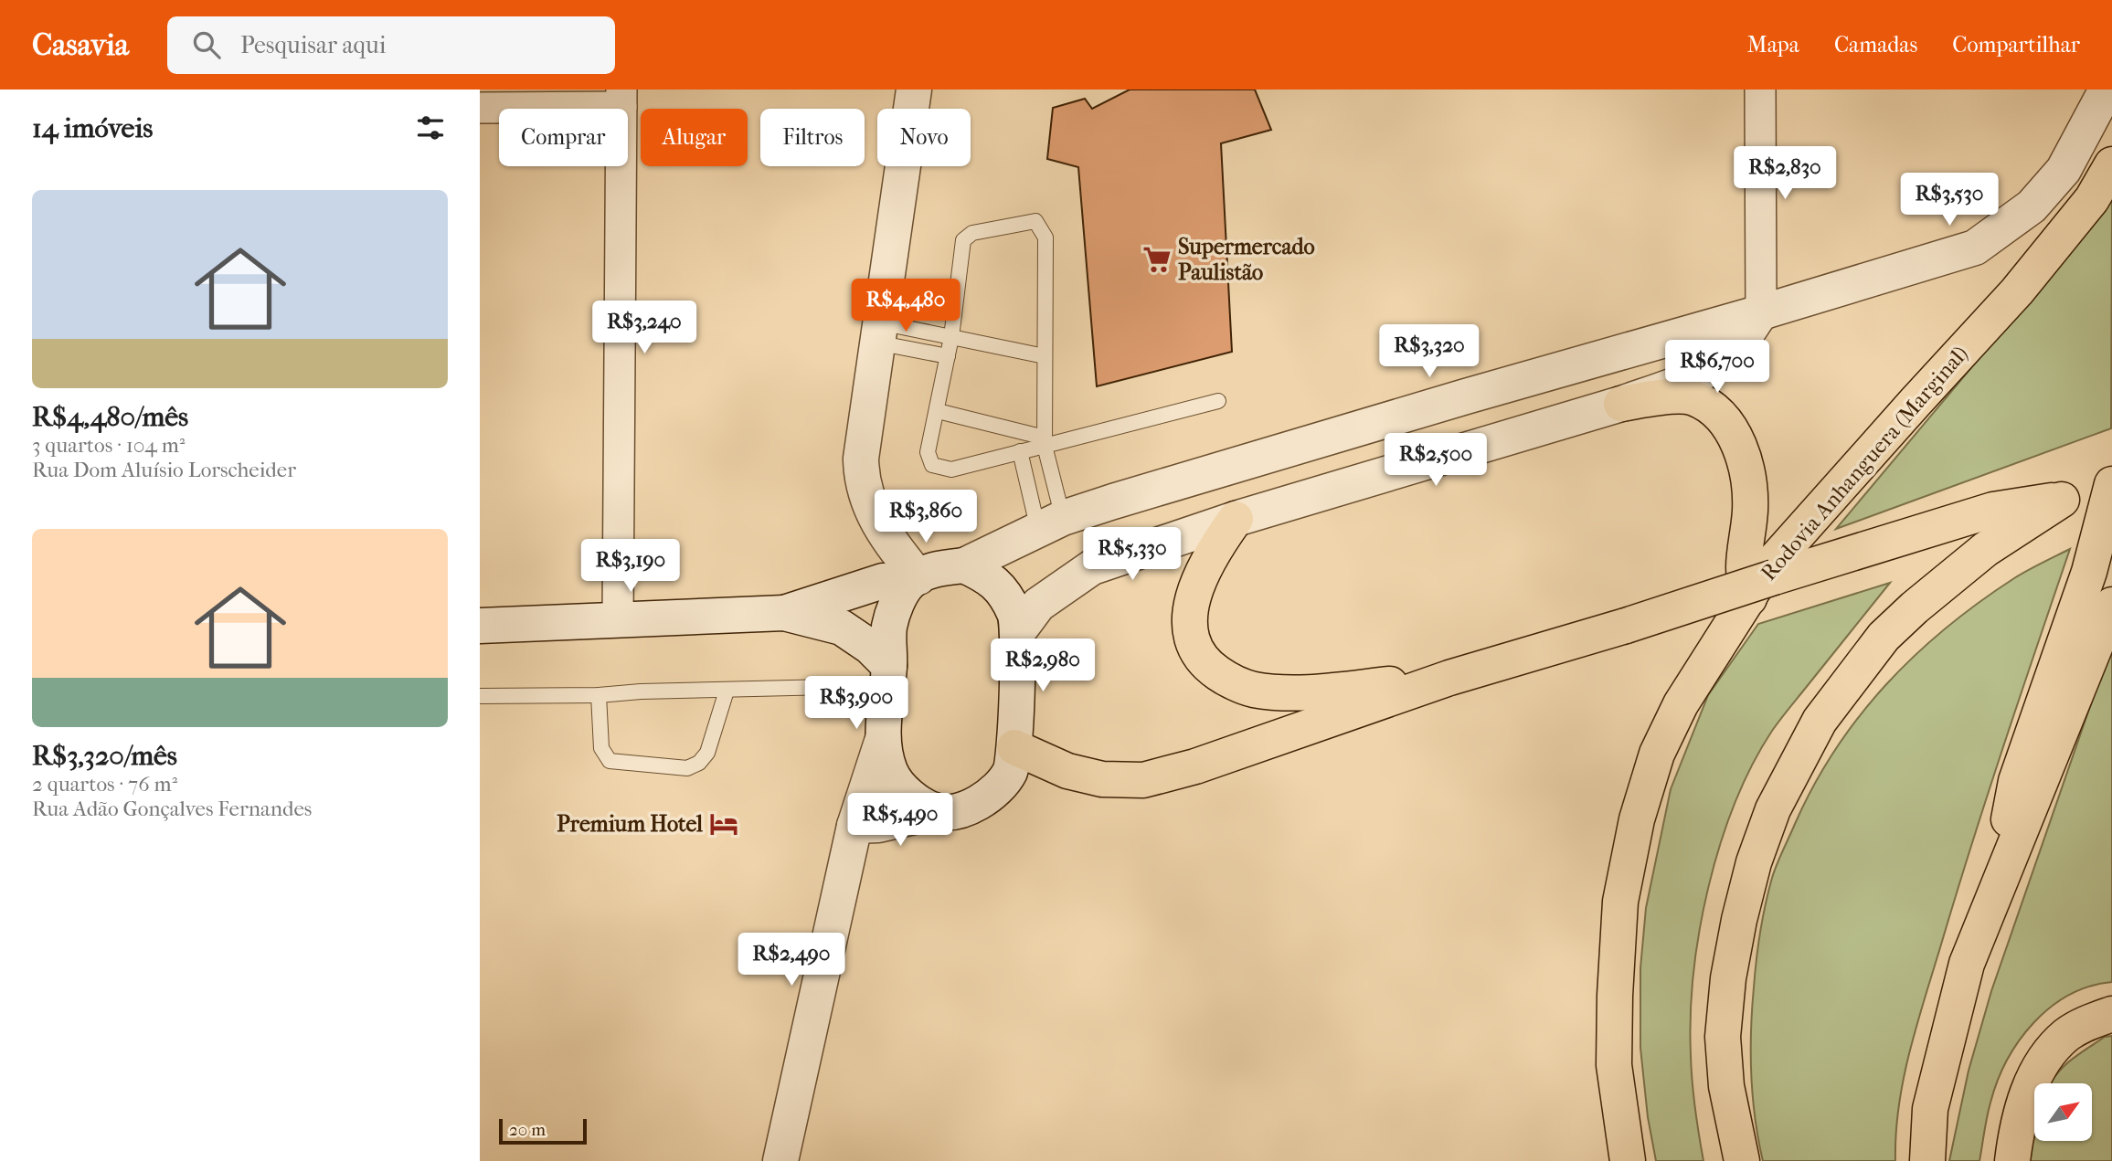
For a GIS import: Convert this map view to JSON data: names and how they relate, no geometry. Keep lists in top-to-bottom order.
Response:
{
  "streets": {
    "highway": ["Rodovia Anhanguera (Marginal)"]
  },
  "places": {
    "supermarket": ["Supermercado Paulistão"],
    "hotel": ["Premium Hotel"]
  },
  "scale_bar": "20 m",
  "north": "top right",
  "page": {
    "header": "Casavia",
    "search": "Pesquisar aqui",
    "nav": ["Mapa", "Camadas", "Compartilhar"],
    "heading": "14 imóveis",
    "chip": [
      "Comprar",
      "Alugar",
      "Filtros",
      "Novo"
    ],
    "price": [
      "R$2,830",
      "R$3,530",
      "R$4,480",
      "R$3,240",
      "R$3,320",
      "R$6,700",
      "R$2,500",
      "R$3,860",
      "R$5,330",
      "R$3,190",
      "R$2,980",
      "R$3,900",
      "R$5,490",
      "R$2,490"
    ],
    "list": [
      {
        "name": "R$4,480/mês",
        "note": "3 quartos · 104 m² · Rua Dom Aluísio Lorscheider"
      },
      {
        "name": "R$3,320/mês",
        "note": "2 quartos · 76 m² · Rua Adão Gonçalves Fernandes"
      }
    ],
    "scale": "20 m"
  }
}
